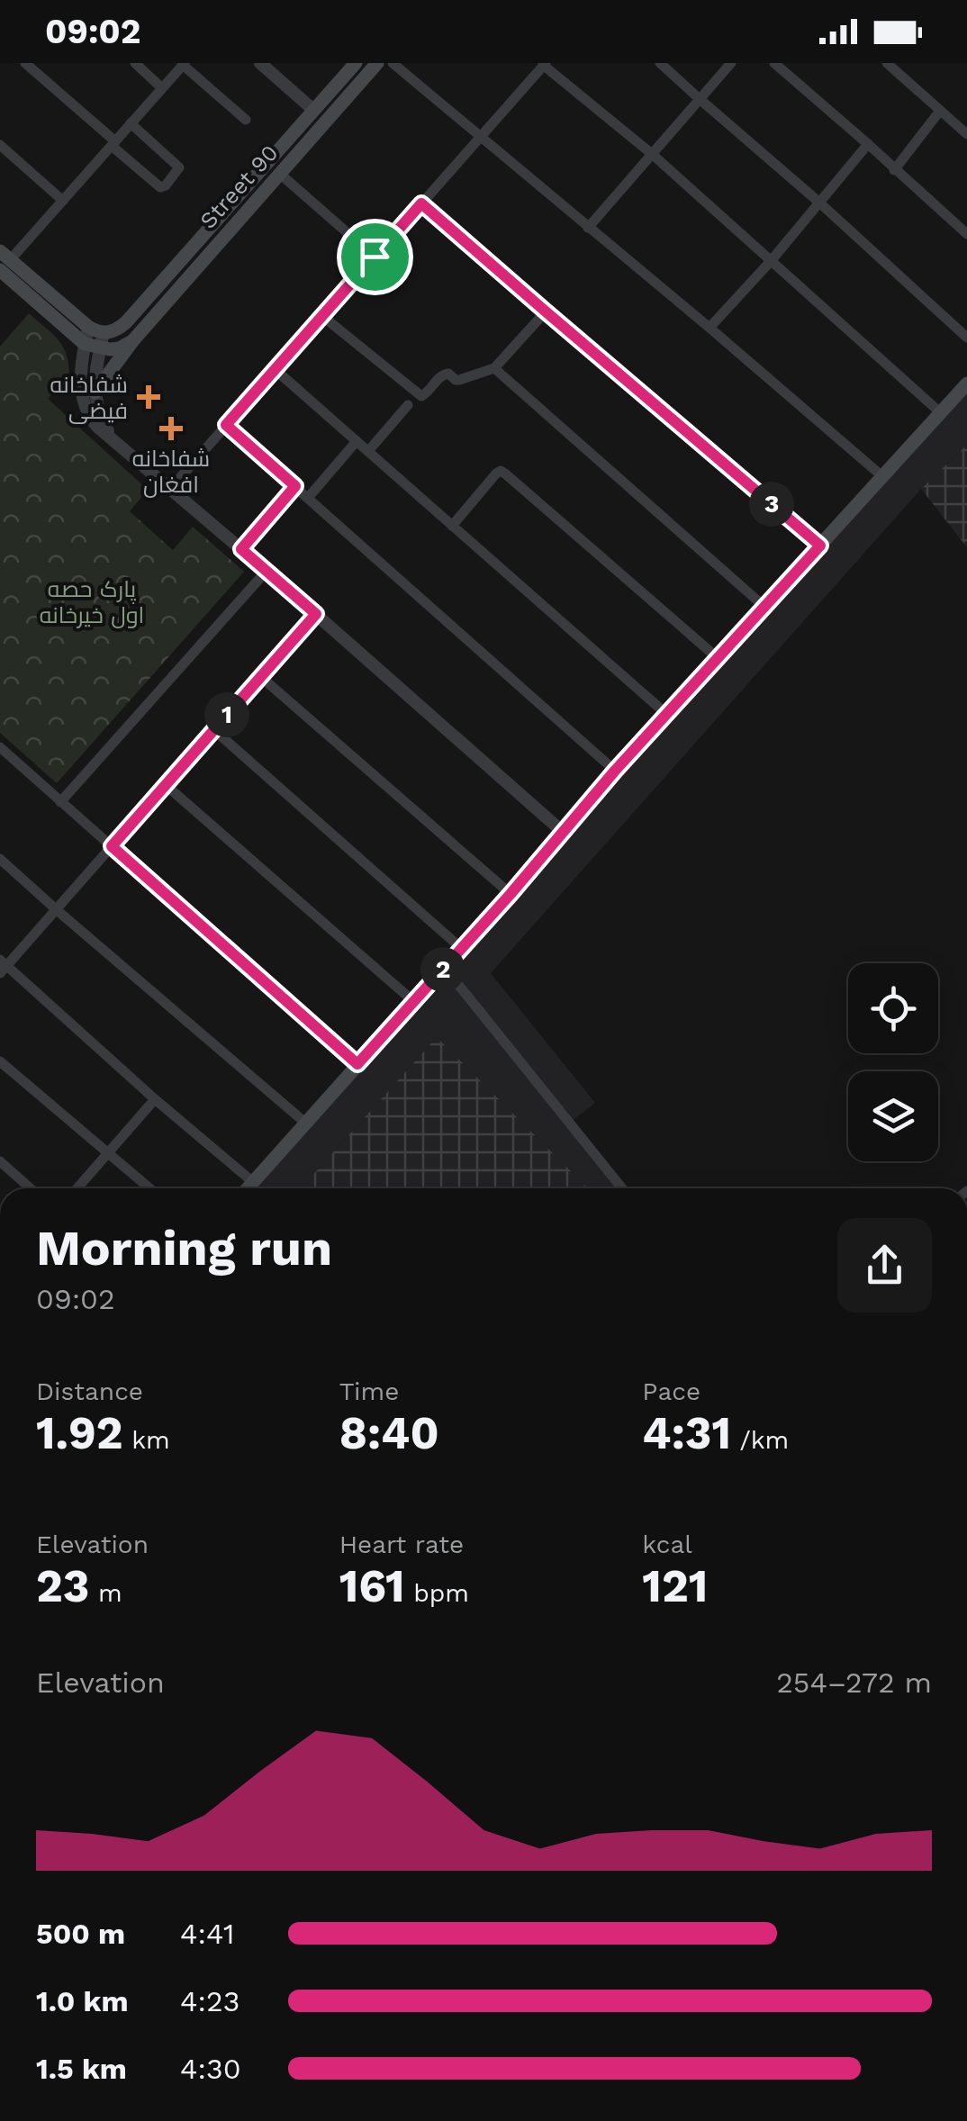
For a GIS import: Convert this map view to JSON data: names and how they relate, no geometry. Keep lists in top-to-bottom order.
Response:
{
  "streets": {
    "main road": ["Street 90"]
  },
  "parks": ["پارک حصه اول خیرخانه"],
  "places": {
    "health": ["شفاخانه فیضی", "شفاخانه افغان"]
  },
  "page": {
    "status": "09:02",
    "pins": ["3", "1", "2"],
    "heading": ["Morning run", "09:02"],
    "stats": [
      ["Distance", "1.92 km"],
      ["Time", "8:40"],
      ["Pace", "4:31 /km"],
      ["Elevation", "23 m"],
      ["Heart rate", "161 bpm"],
      ["kcal", "121"]
    ],
    "chart": ["Elevation", "254–272 m"],
    "list": [
      {
        "name": "500 m",
        "note": "4:41"
      },
      {
        "name": "1.0 km",
        "note": "4:23"
      },
      {
        "name": "1.5 km",
        "note": "4:30"
      }
    ]
  }
}
